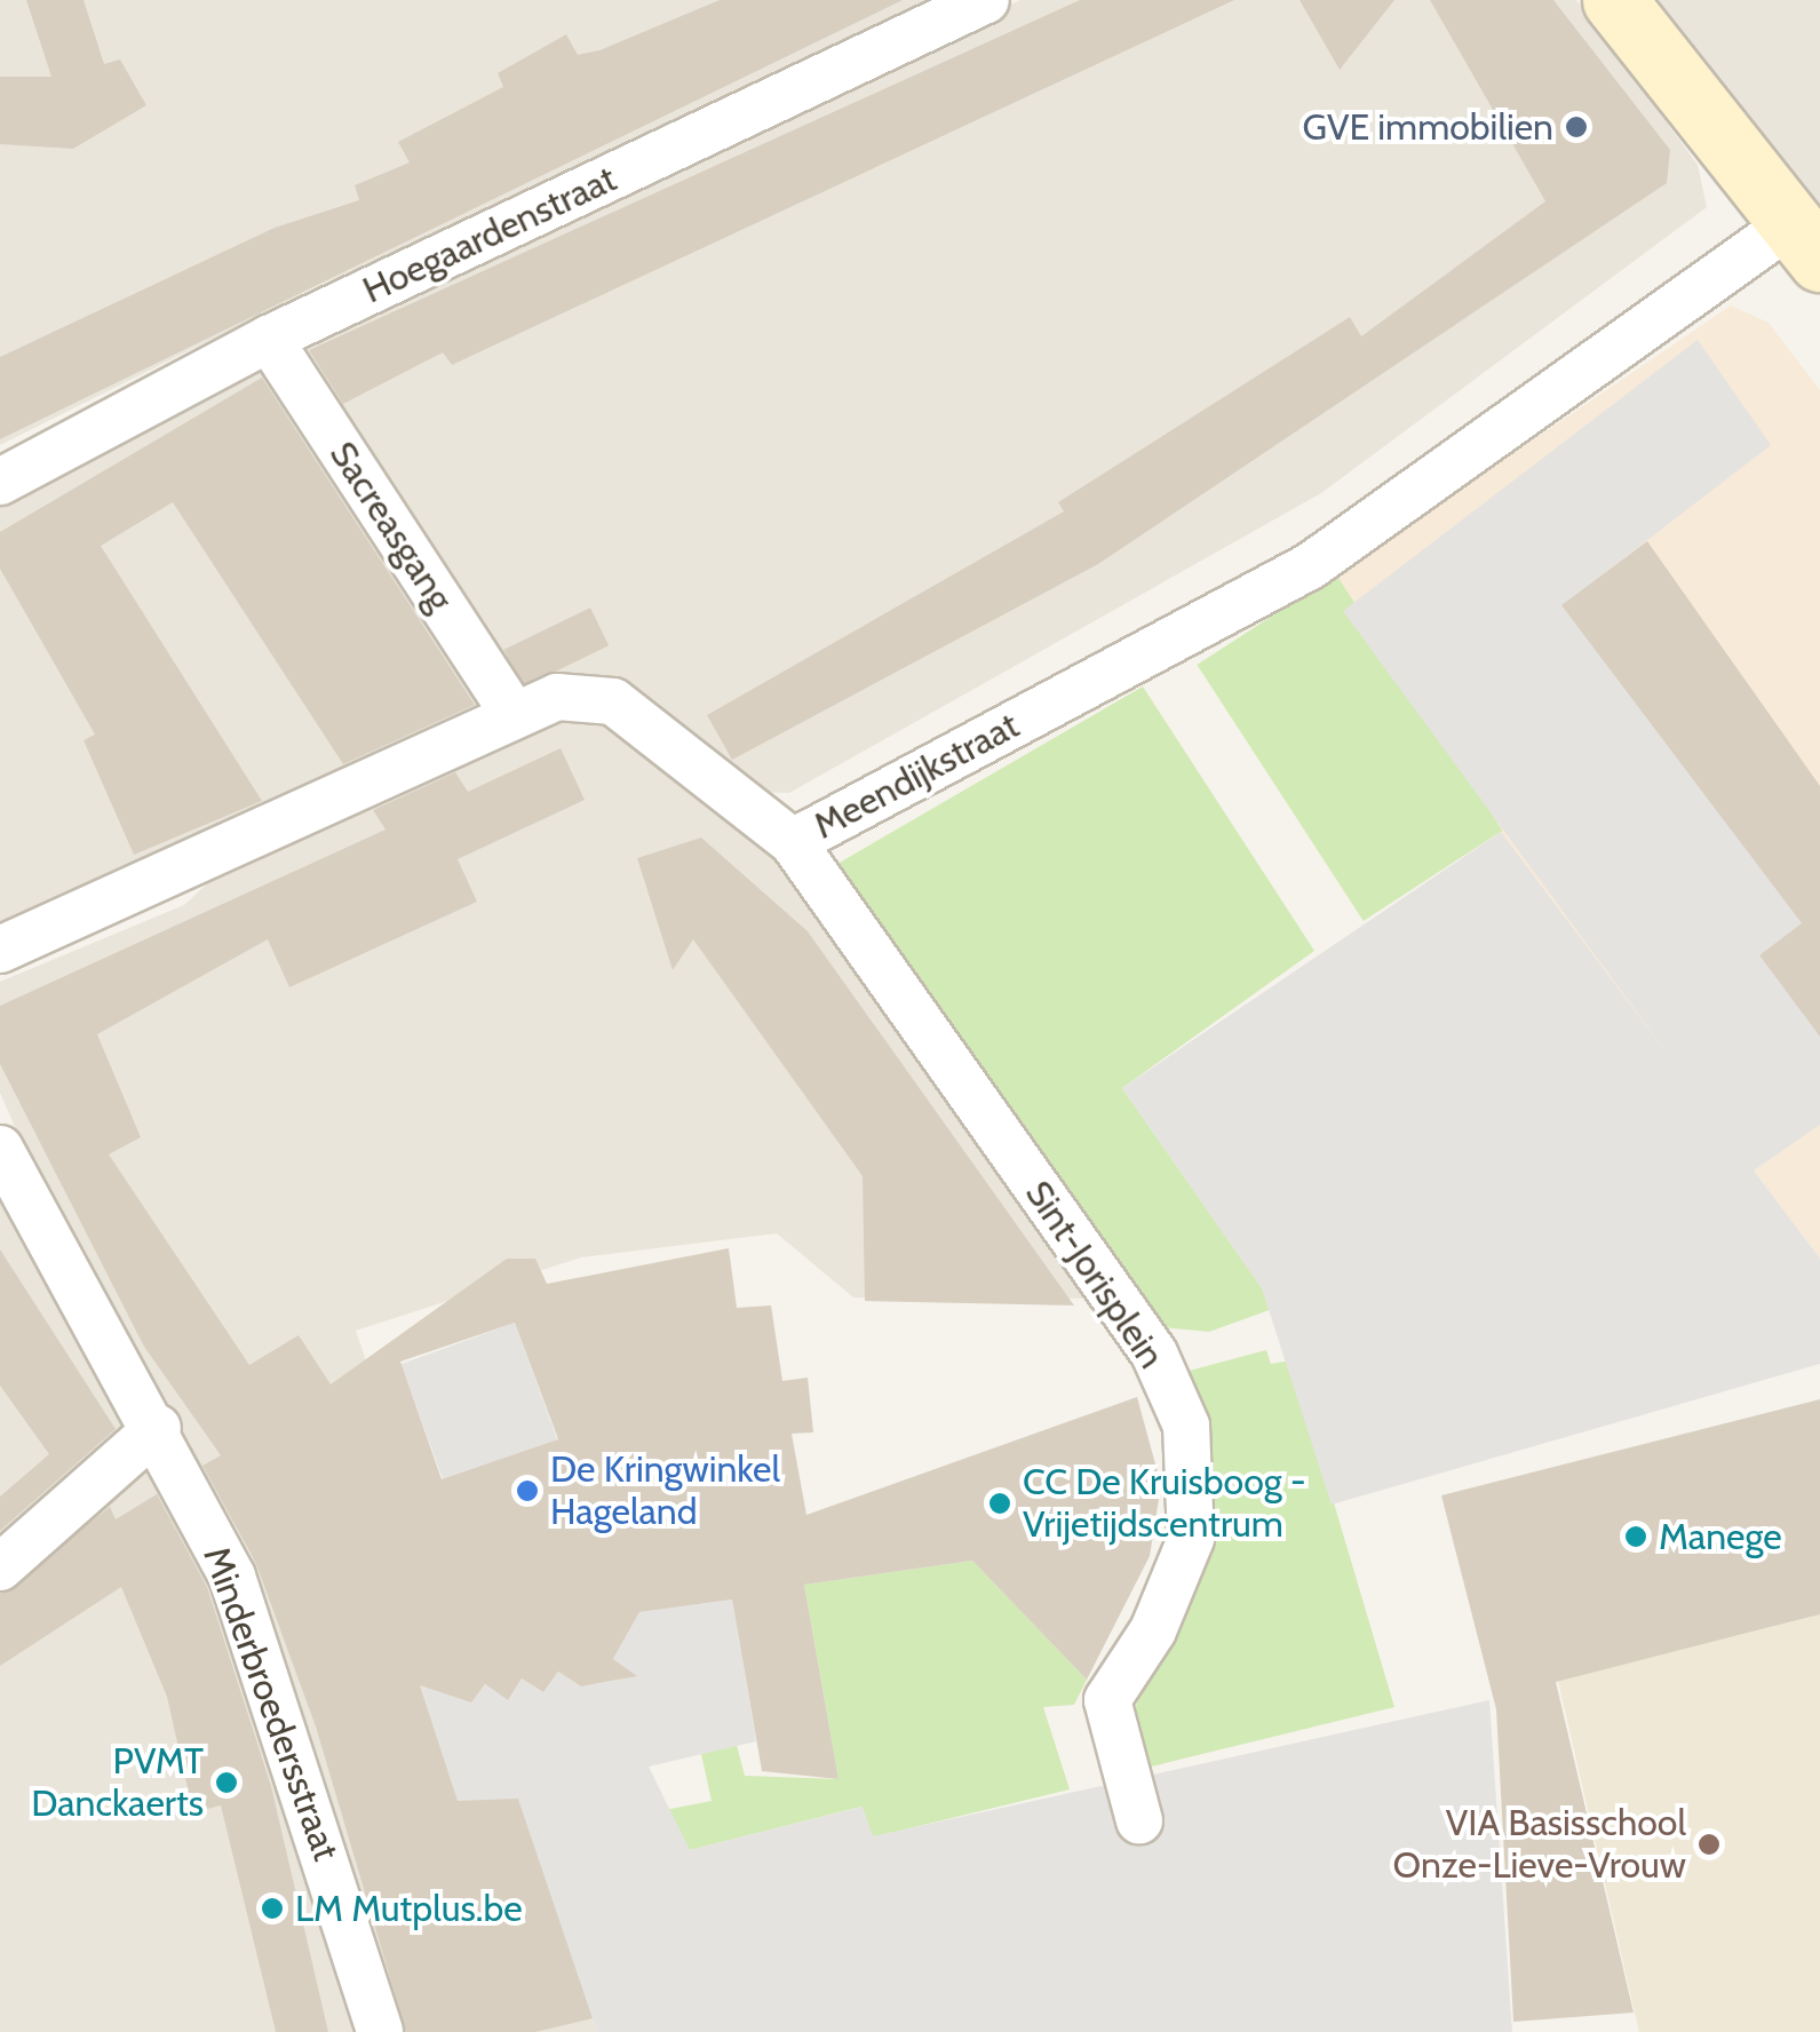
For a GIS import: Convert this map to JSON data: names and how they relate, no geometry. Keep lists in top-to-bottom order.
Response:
{
  "streets": {
    "street": [
      "Hoegaardenstraat",
      "Sacreasgang",
      "Meendijkstraat",
      "Sint-Jorisplein",
      "Minderbroedersstraat"
    ]
  },
  "crossings": [
    ["Hoegaardenstraat", "Sacreasgang"],
    ["Sacreasgang", "Meendijkstraat"],
    ["Meendijkstraat", "Sint-Jorisplein"]
  ],
  "places": [
    "GVE immobilien",
    "De Kringwinkel Hageland",
    "CC De Kruisboog - Vrijetijdscentrum",
    "Manege",
    "PVMT Danckaerts",
    "VIA Basisschool Onze-Lieve-Vrouw",
    "LM Mutplus.be"
  ]
}
